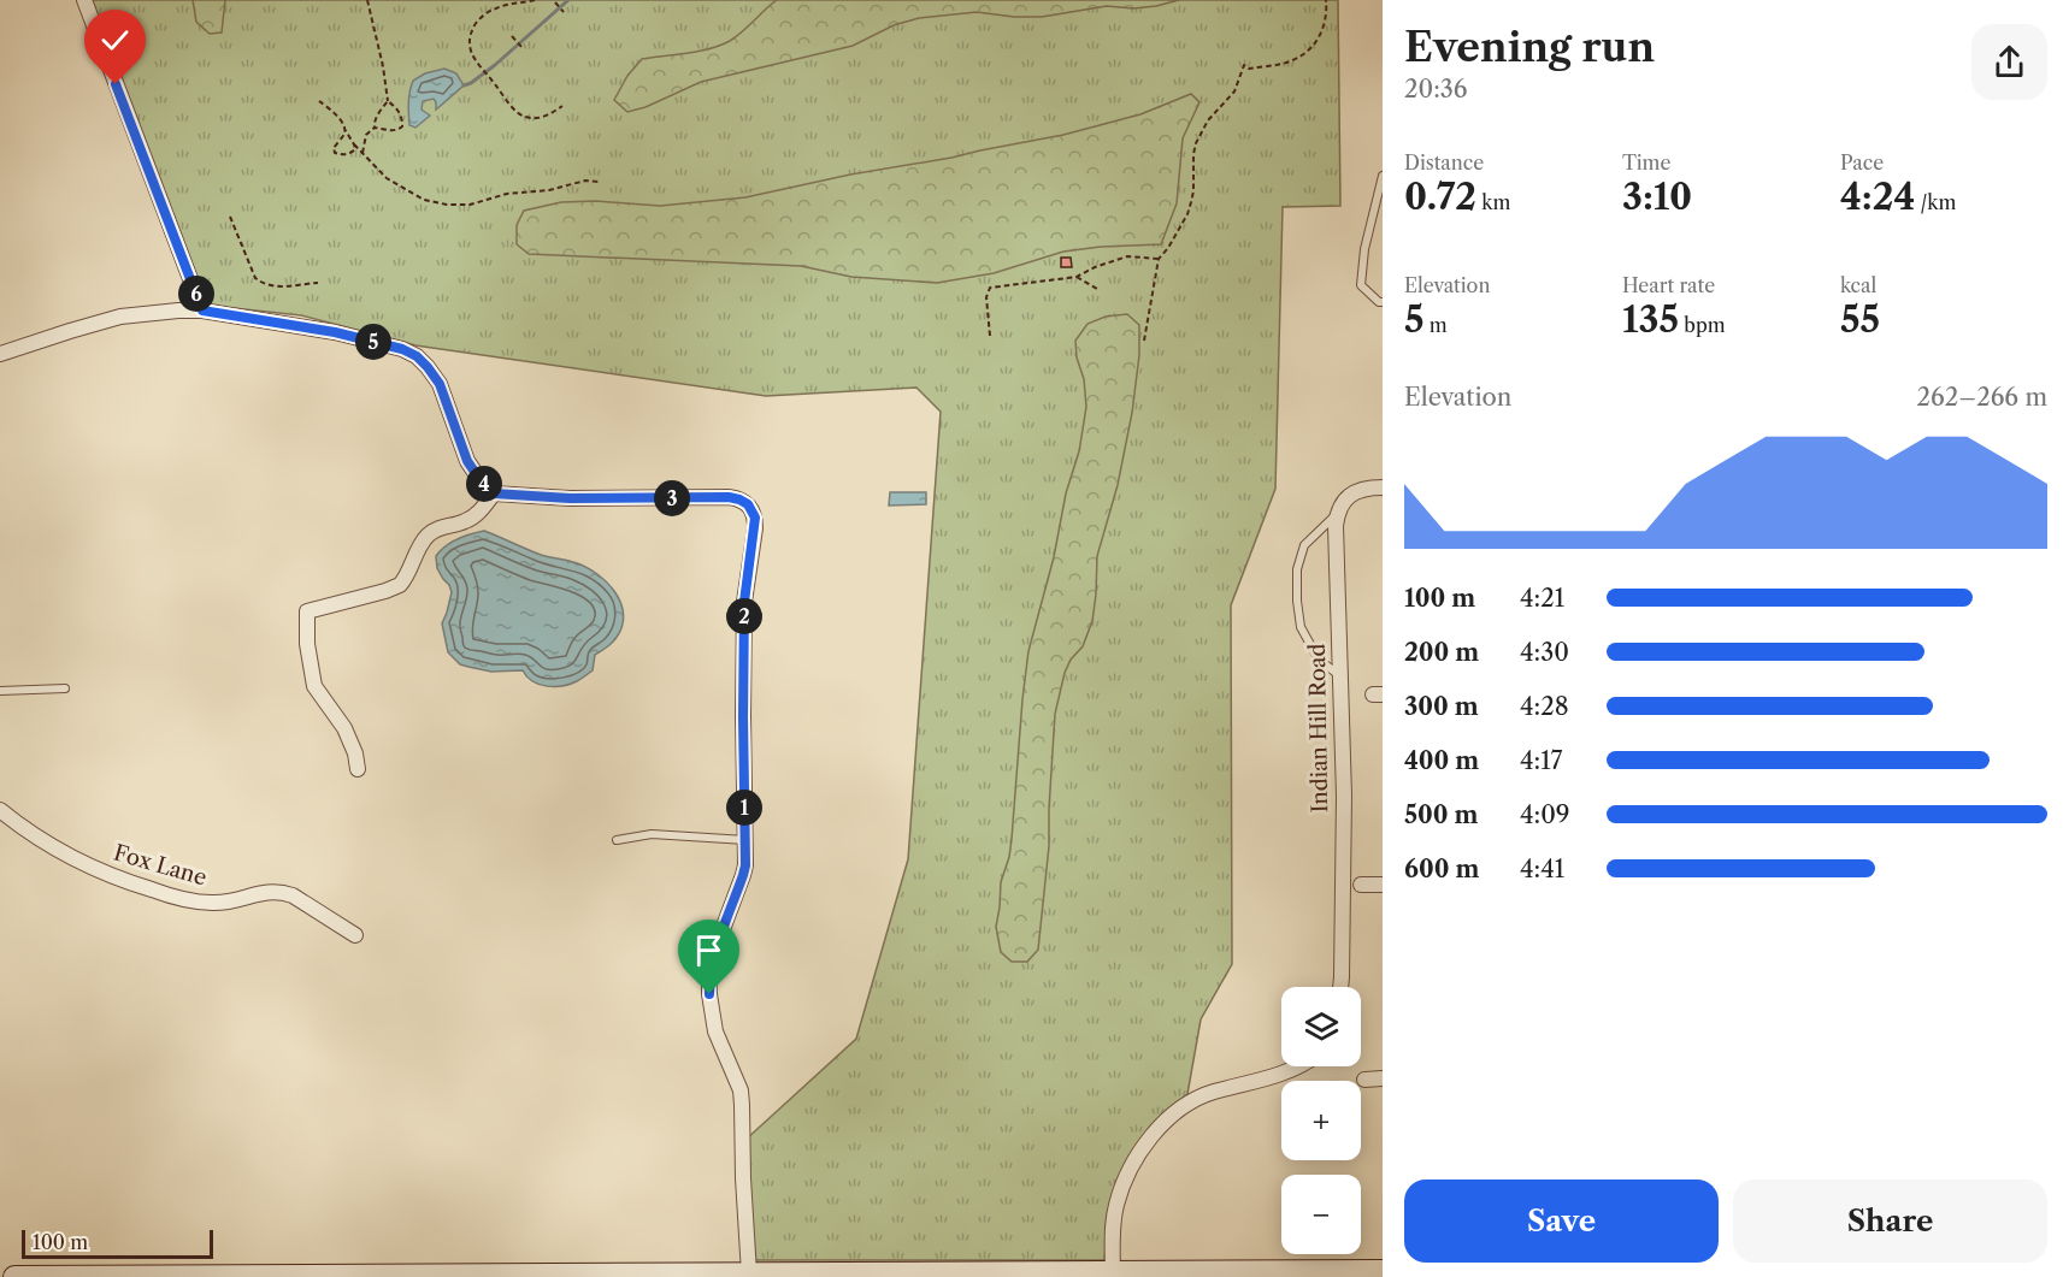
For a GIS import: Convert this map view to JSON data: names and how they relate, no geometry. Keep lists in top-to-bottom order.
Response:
{
  "streets": {
    "street": ["Indian Hill Road", "Fox Lane"]
  },
  "scale_bar": "100 m",
  "page": {
    "heading": ["Evening run", "20:36"],
    "stats": [
      ["Distance", "0.72 km"],
      ["Time", "3:10"],
      ["Pace", "4:24 /km"],
      ["Elevation", "5 m"],
      ["Heart rate", "135 bpm"],
      ["kcal", "55"]
    ],
    "pins": [
      "6",
      "5",
      "4",
      "3",
      "2",
      "1"
    ],
    "chart": ["Elevation", "262–266 m"],
    "list": [
      {
        "name": "100 m",
        "note": "4:21"
      },
      {
        "name": "200 m",
        "note": "4:30"
      },
      {
        "name": "300 m",
        "note": "4:28"
      },
      {
        "name": "400 m",
        "note": "4:17"
      },
      {
        "name": "500 m",
        "note": "4:09"
      },
      {
        "name": "600 m",
        "note": "4:41"
      }
    ],
    "map_buttons": ["+", "−"],
    "buttons": ["Save", "Share"],
    "scale": "100 m"
  }
}
